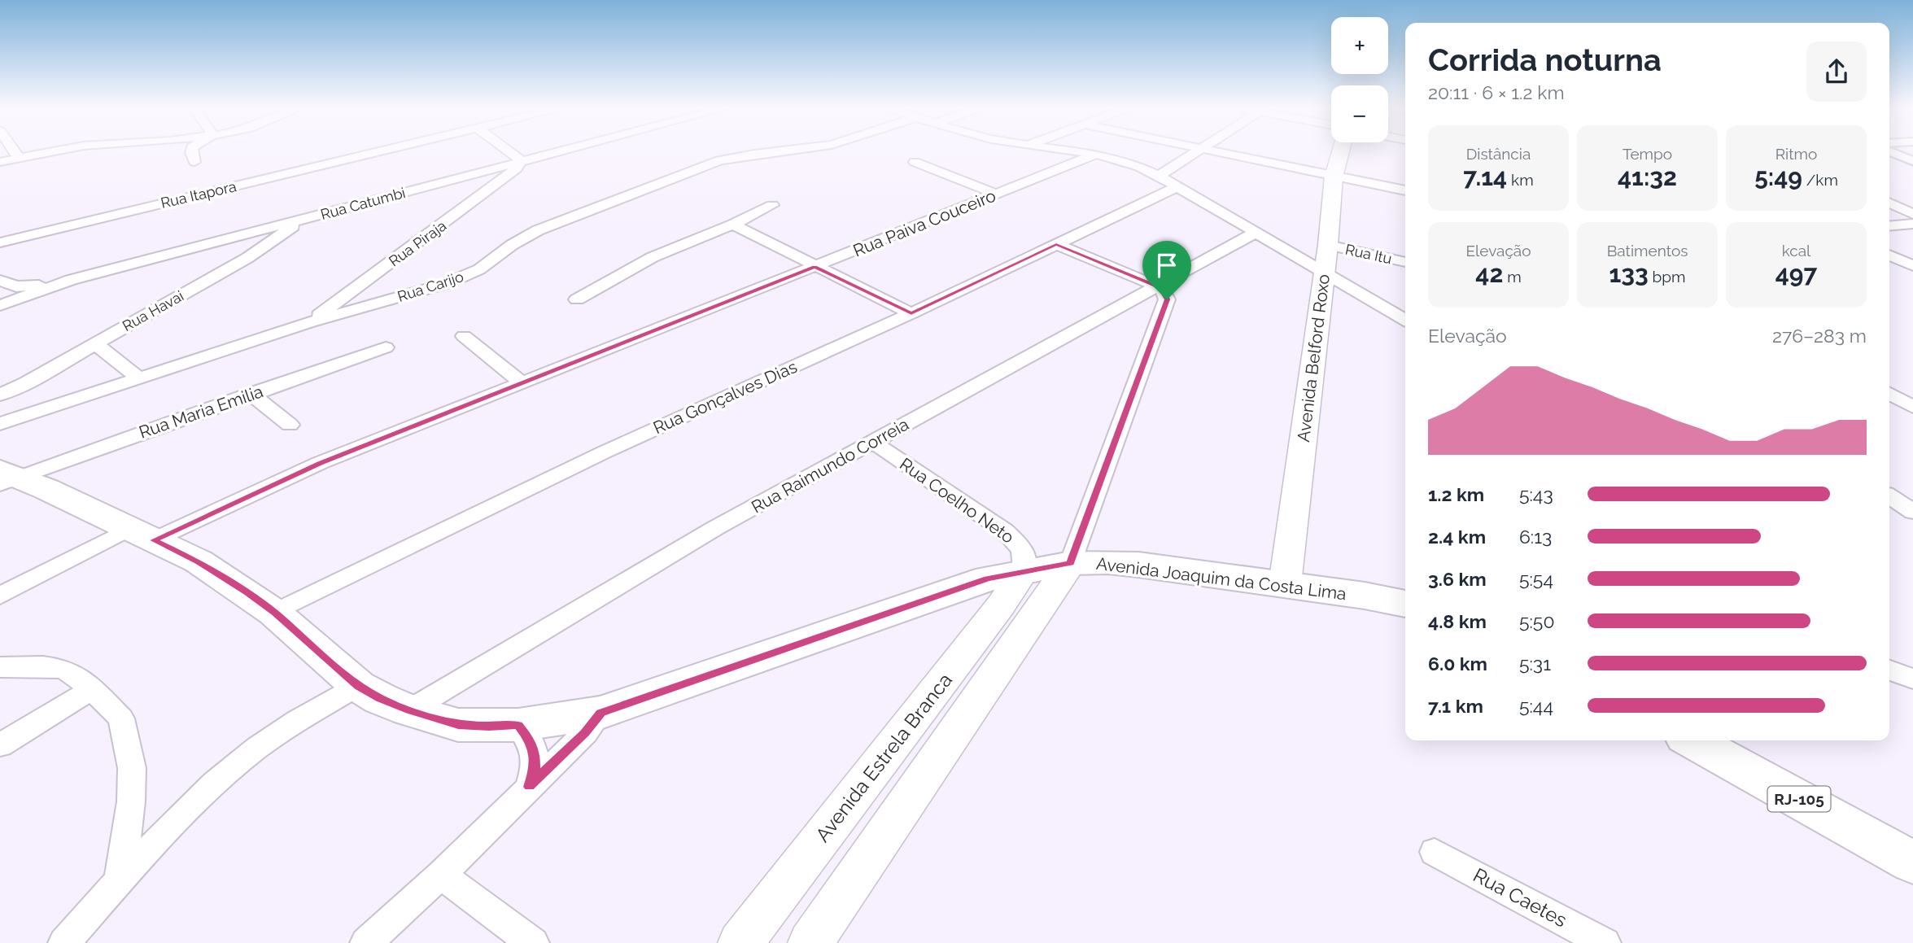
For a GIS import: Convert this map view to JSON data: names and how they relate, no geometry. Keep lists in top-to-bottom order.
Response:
{
  "streets": {
    "main road": ["Avenida Joaquim da Costa Lima", "RJ-105"],
    "street": [
      "Rua Itapora",
      "Rua Catumbi",
      "Rua Paiva Couceiro",
      "Rua Piraja",
      "Rua Itu",
      "Rua Carijo",
      "Rua Havai",
      "Avenida Belford Roxo",
      "Rua Gonçalves Dias",
      "Rua Maria Emilia",
      "Rua Raimundo Correia",
      "Rua Coelho Neto",
      "Avenida Estrela Branca",
      "Rua Caetes"
    ]
  },
  "crossings": [
    ["Rua Catumbi", "Rua Piraja"],
    ["Rua Catumbi", "Rua Havai"],
    ["Rua Paiva Couceiro", "Avenida Joaquim da Costa Lima"],
    ["Rua Piraja", "Rua Carijo"],
    ["Rua Itu", "Avenida Belford Roxo"],
    ["Avenida Belford Roxo", "Avenida Joaquim da Costa Lima"],
    ["Rua Gonçalves Dias", "Avenida Joaquim da Costa Lima"],
    ["Rua Maria Emilia", "Avenida Joaquim da Costa Lima"],
    ["Rua Raimundo Correia", "Rua Coelho Neto"],
    ["Rua Raimundo Correia", "Avenida Joaquim da Costa Lima"],
    ["Rua Coelho Neto", "Avenida Joaquim da Costa Lima"],
    ["Rua Coelho Neto", "Avenida Estrela Branca"],
    ["Avenida Joaquim da Costa Lima", "Avenida Estrela Branca"]
  ],
  "page": {
    "map_buttons": ["+", "−"],
    "heading": ["Corrida noturna", "20:11 · 6 × 1.2 km"],
    "stats": [
      ["Distância", "7.14 km"],
      ["Tempo", "41:32"],
      ["Ritmo", "5:49 /km"],
      ["Elevação", "42 m"],
      ["Batimentos", "133 bpm"],
      ["kcal", "497"]
    ],
    "chart": ["Elevação", "276–283 m"],
    "list": [
      {
        "name": "1.2 km",
        "note": "5:43"
      },
      {
        "name": "2.4 km",
        "note": "6:13"
      },
      {
        "name": "3.6 km",
        "note": "5:54"
      },
      {
        "name": "4.8 km",
        "note": "5:50"
      },
      {
        "name": "6.0 km",
        "note": "5:31"
      },
      {
        "name": "7.1 km",
        "note": "5:44"
      }
    ]
  }
}
